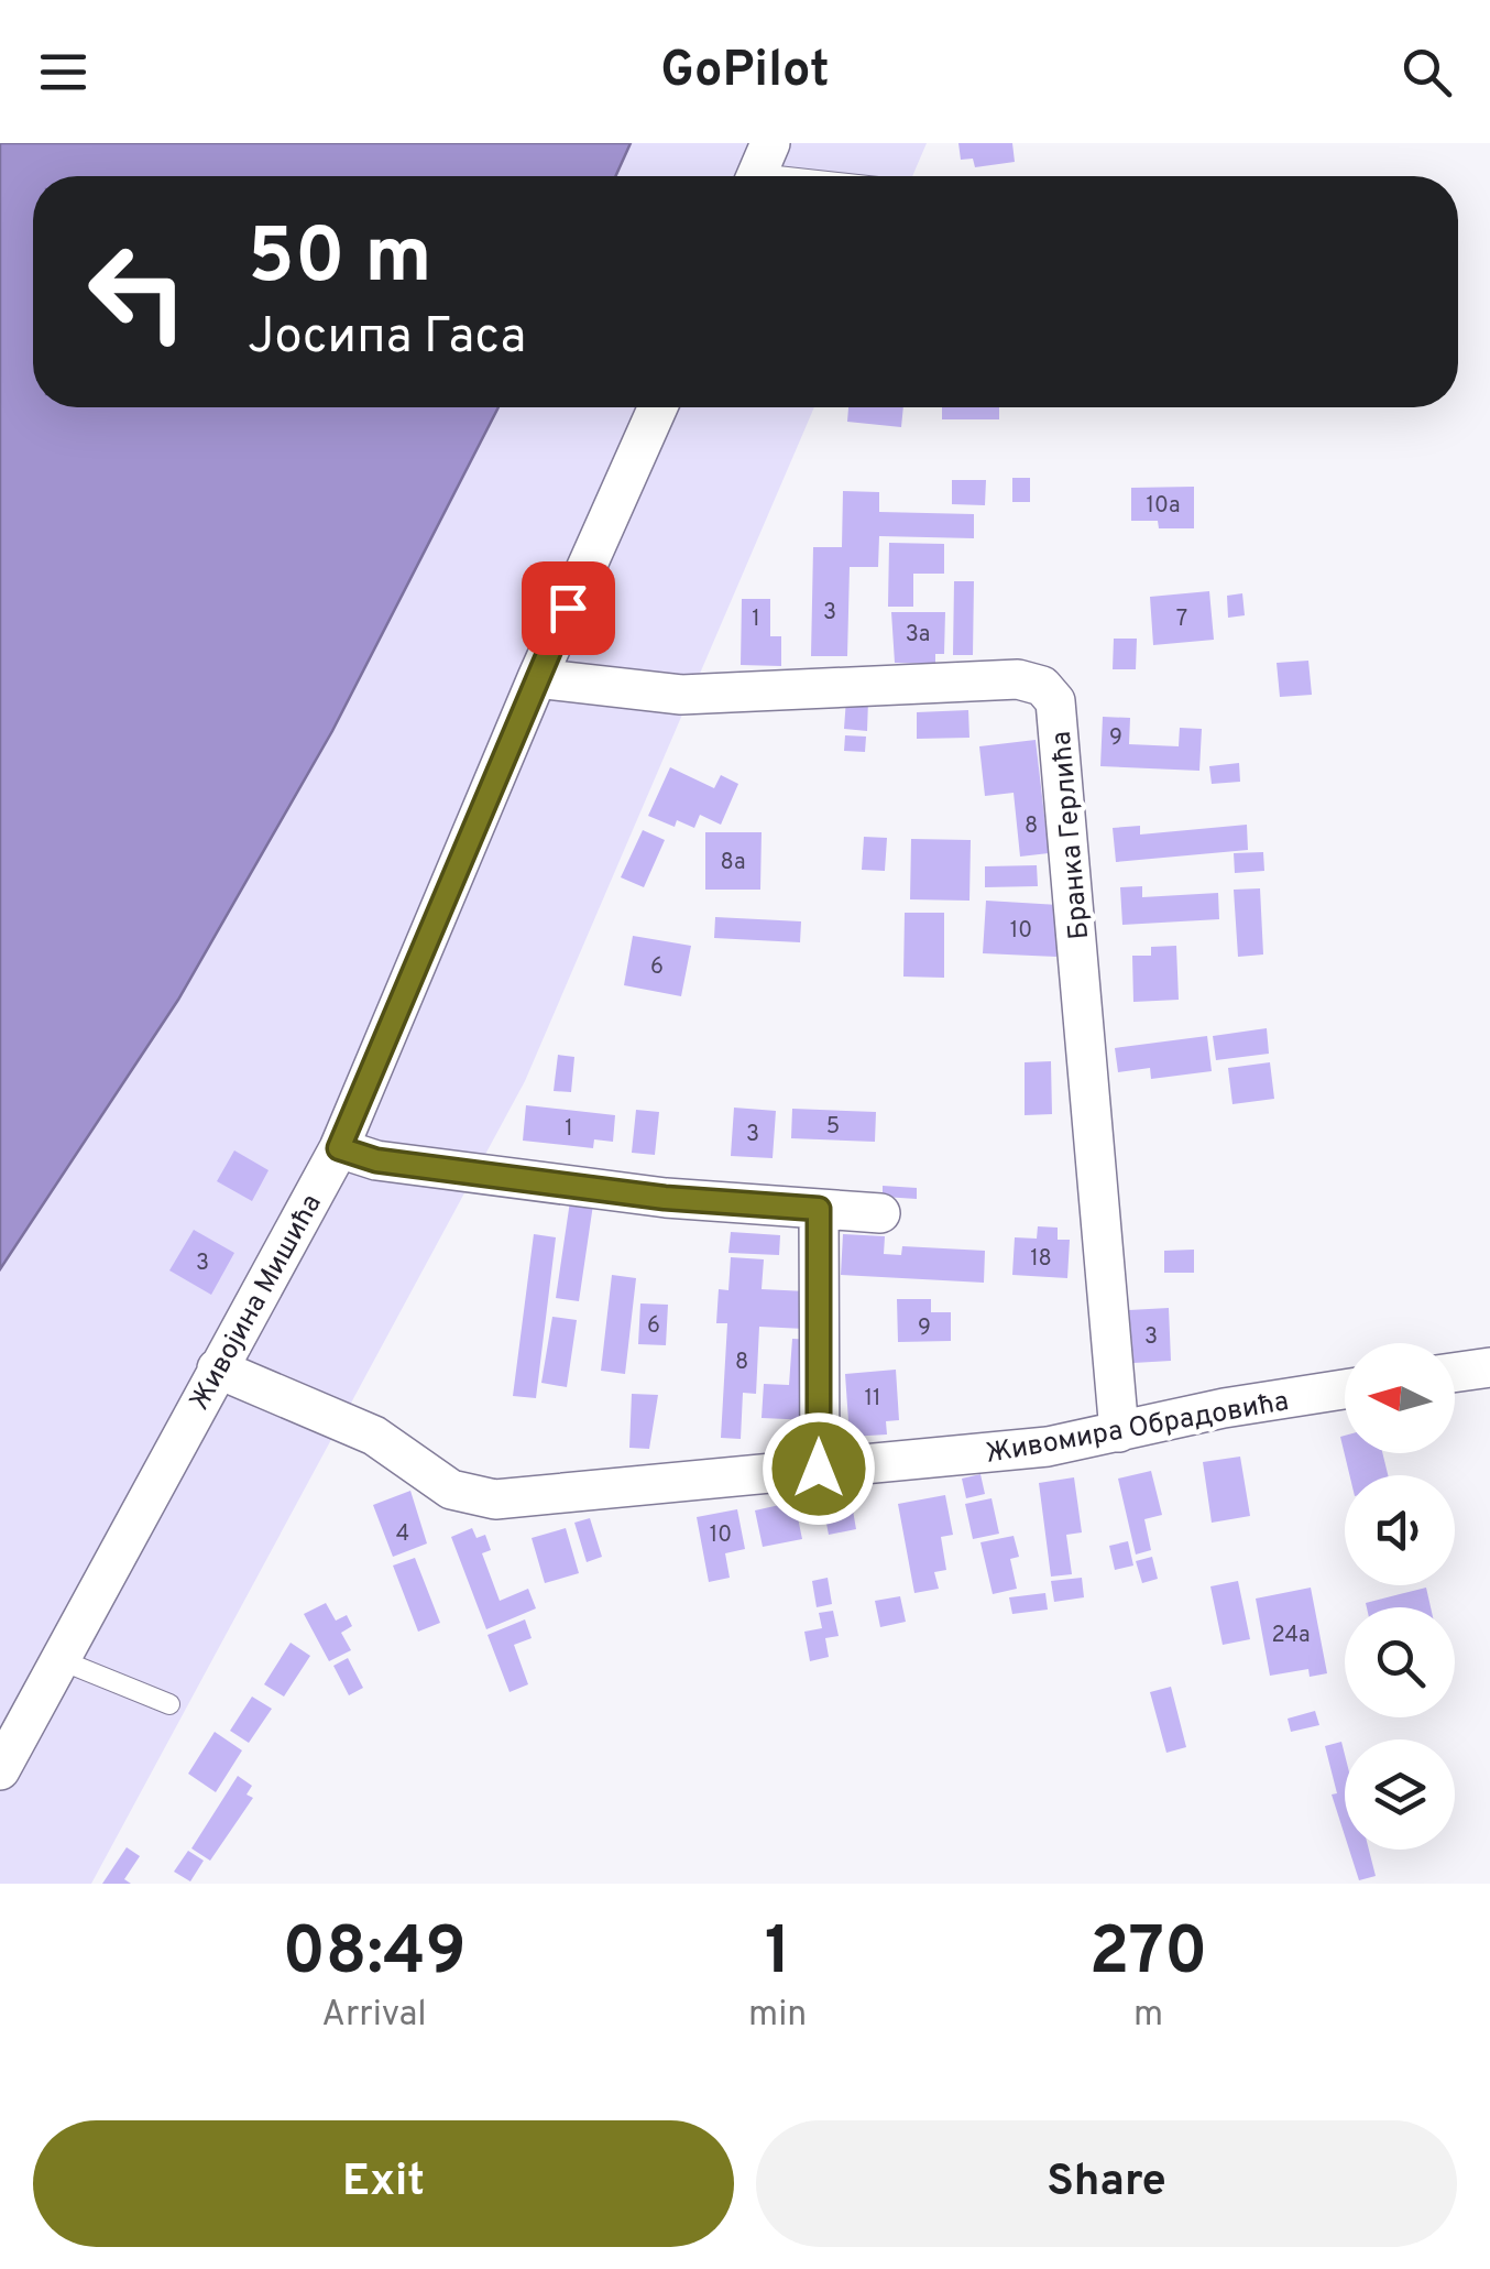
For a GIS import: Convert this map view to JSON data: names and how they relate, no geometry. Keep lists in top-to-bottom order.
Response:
{
  "streets": {
    "street": ["Бранка Герлића", "Живојина Мишића", "Живомира Обрадовића"]
  },
  "crossings": [
    ["Бранка Герлића", "Живојина Мишића"],
    ["Бранка Герлића", "Живомира Обрадовића"],
    ["Живојина Мишића", "Живомира Обрадовића"]
  ],
  "house_numbers": [
    "10a",
    "3",
    "1",
    "7",
    "3a",
    "9",
    "8",
    "8a",
    "10",
    "6",
    "5",
    "1",
    "3",
    "18",
    "3",
    "6",
    "9",
    "3",
    "8",
    "11",
    "4",
    "10",
    "24a"
  ],
  "north": "left",
  "page": {
    "header": "GoPilot",
    "turn": ["50 m", "Јосипа Гаса"],
    "eta": [
      "08:49",
      "Arrival",
      "1",
      "min",
      "270",
      "m"
    ],
    "buttons": ["Exit", "Share"]
  }
}
